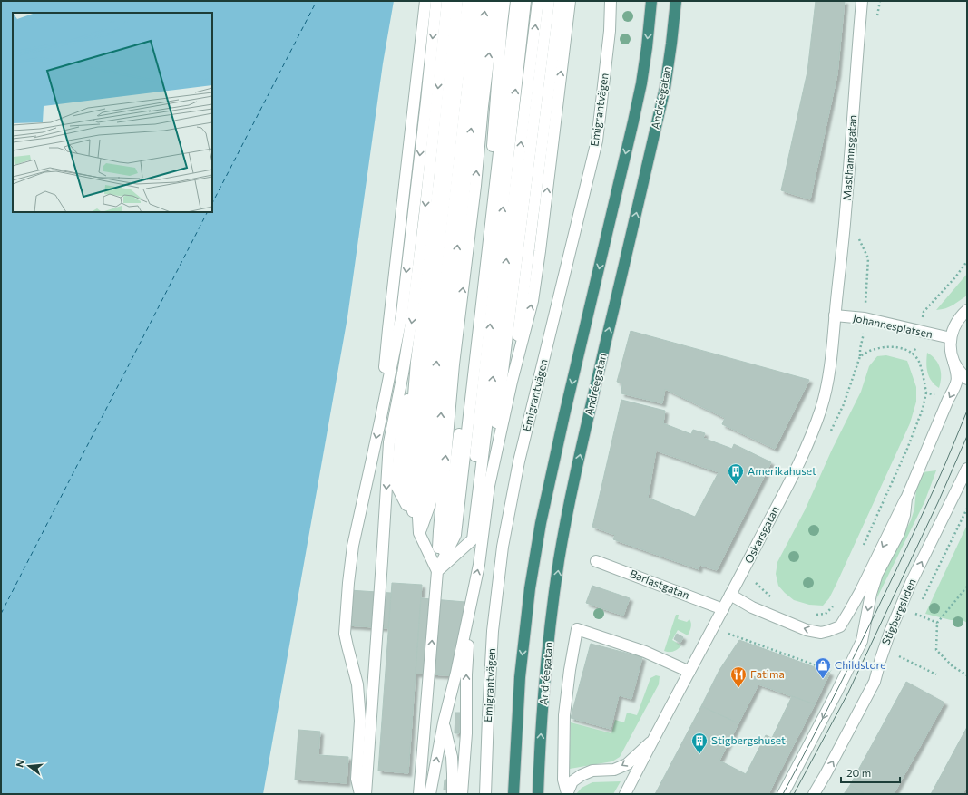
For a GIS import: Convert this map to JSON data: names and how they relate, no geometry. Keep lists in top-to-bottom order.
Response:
{
  "streets": {
    "highway": ["Andréegatan"],
    "street": [
      "Emigrantvägen",
      "Masthamnsgatan",
      "Johannesplatsen",
      "Oskarsgatan",
      "Barlastgatan",
      "Stigbergsliden"
    ]
  },
  "crossings": [
    ["Masthamnsgatan", "Johannesplatsen"],
    ["Masthamnsgatan", "Oskarsgatan"],
    ["Johannesplatsen", "Oskarsgatan"],
    ["Oskarsgatan", "Barlastgatan"]
  ],
  "places": {
    "building": ["Amerikahuset", "Stigbergshuset"],
    "shop": ["Childstore"],
    "restaurant": ["Fatima"]
  },
  "scale_bar": "20 m",
  "north": "left"
}
